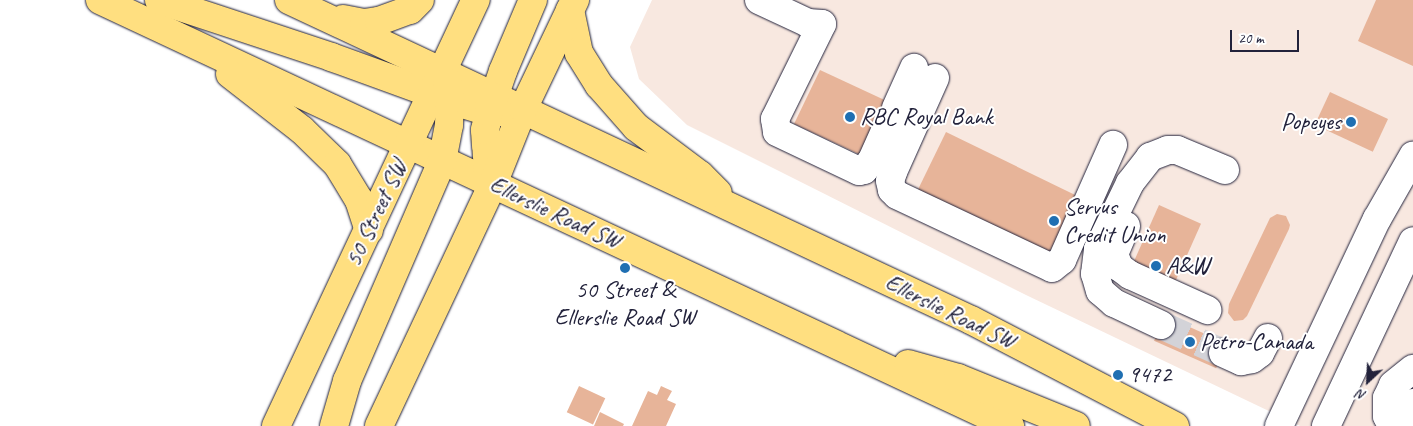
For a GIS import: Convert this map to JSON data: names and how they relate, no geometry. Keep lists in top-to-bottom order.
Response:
{
  "streets": {
    "main road": ["50 Street SW", "Ellerslie Road SW"]
  },
  "crossings": [
    ["50 Street SW", "Ellerslie Road SW"]
  ],
  "places": [
    "RBC Royal Bank",
    "Popeyes",
    "Servus Credit Union",
    "A&W",
    "50 Street & Ellerslie Road SW",
    "Petro-Canada",
    "9472"
  ],
  "scale_bar": "20 m",
  "north": "bottom left"
}
